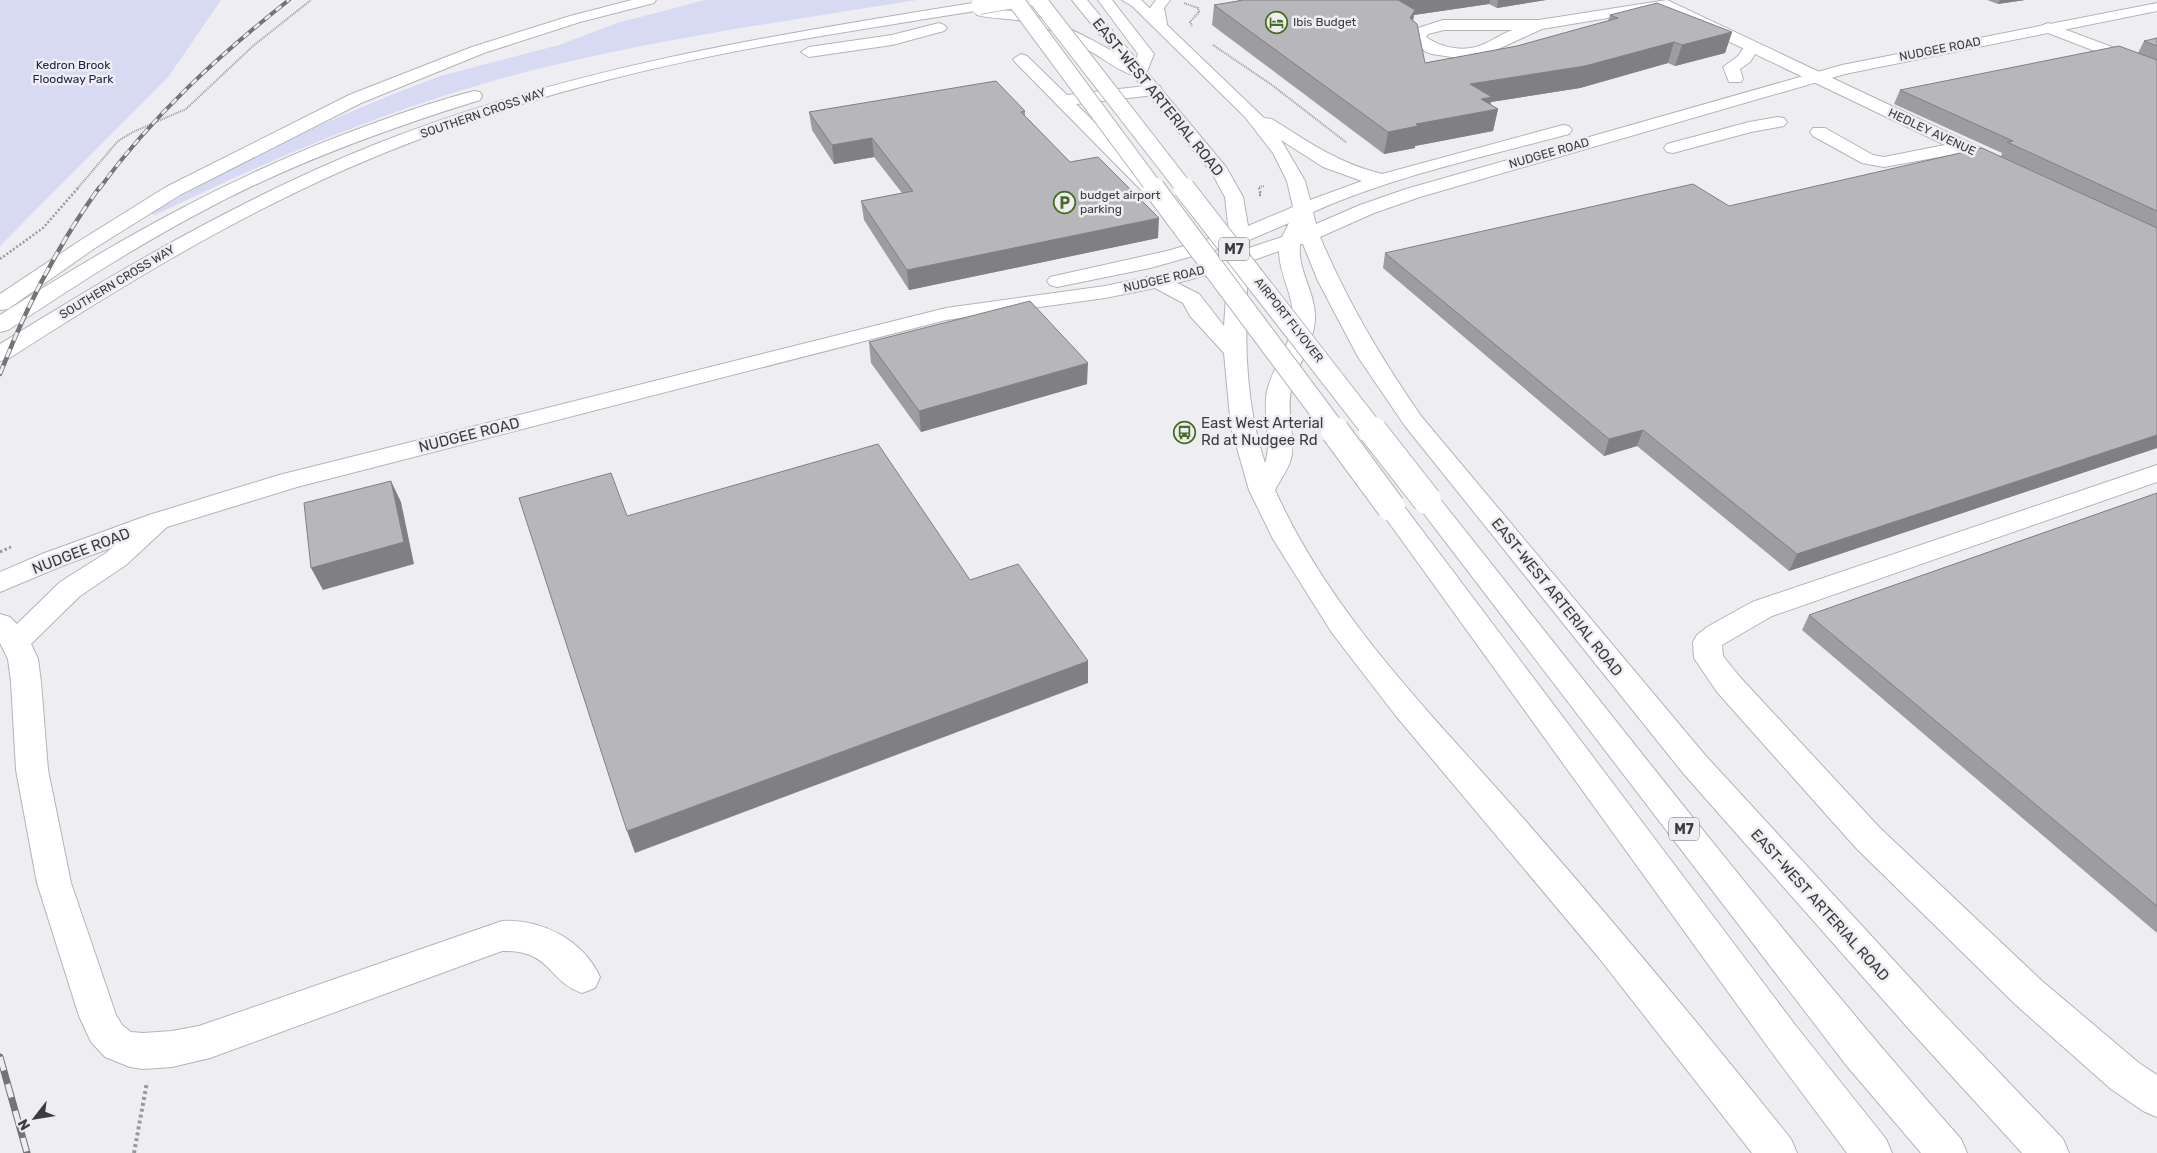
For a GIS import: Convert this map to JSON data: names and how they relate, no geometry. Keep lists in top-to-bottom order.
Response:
{
  "streets": {
    "main road": [
      "NUDGEE ROAD",
      "EAST-WEST ARTERIAL ROAD",
      "SOUTHERN CROSS WAY",
      "HEDLEY AVENUE",
      "M7",
      "AIRPORT FLYOVER"
    ]
  },
  "crossings": [
    ["NUDGEE ROAD", "EAST-WEST ARTERIAL ROAD"],
    ["NUDGEE ROAD", "HEDLEY AVENUE"],
    ["SOUTHERN CROSS WAY", "AIRPORT FLYOVER"]
  ],
  "parks": ["Kedron Brook Floodway Park"],
  "places": {
    "hotel": ["Ibis Budget"],
    "parking": ["budget airport parking"],
    "bus stop": ["East West Arterial Rd at Nudgee Rd"]
  },
  "north": "bottom left"
}
